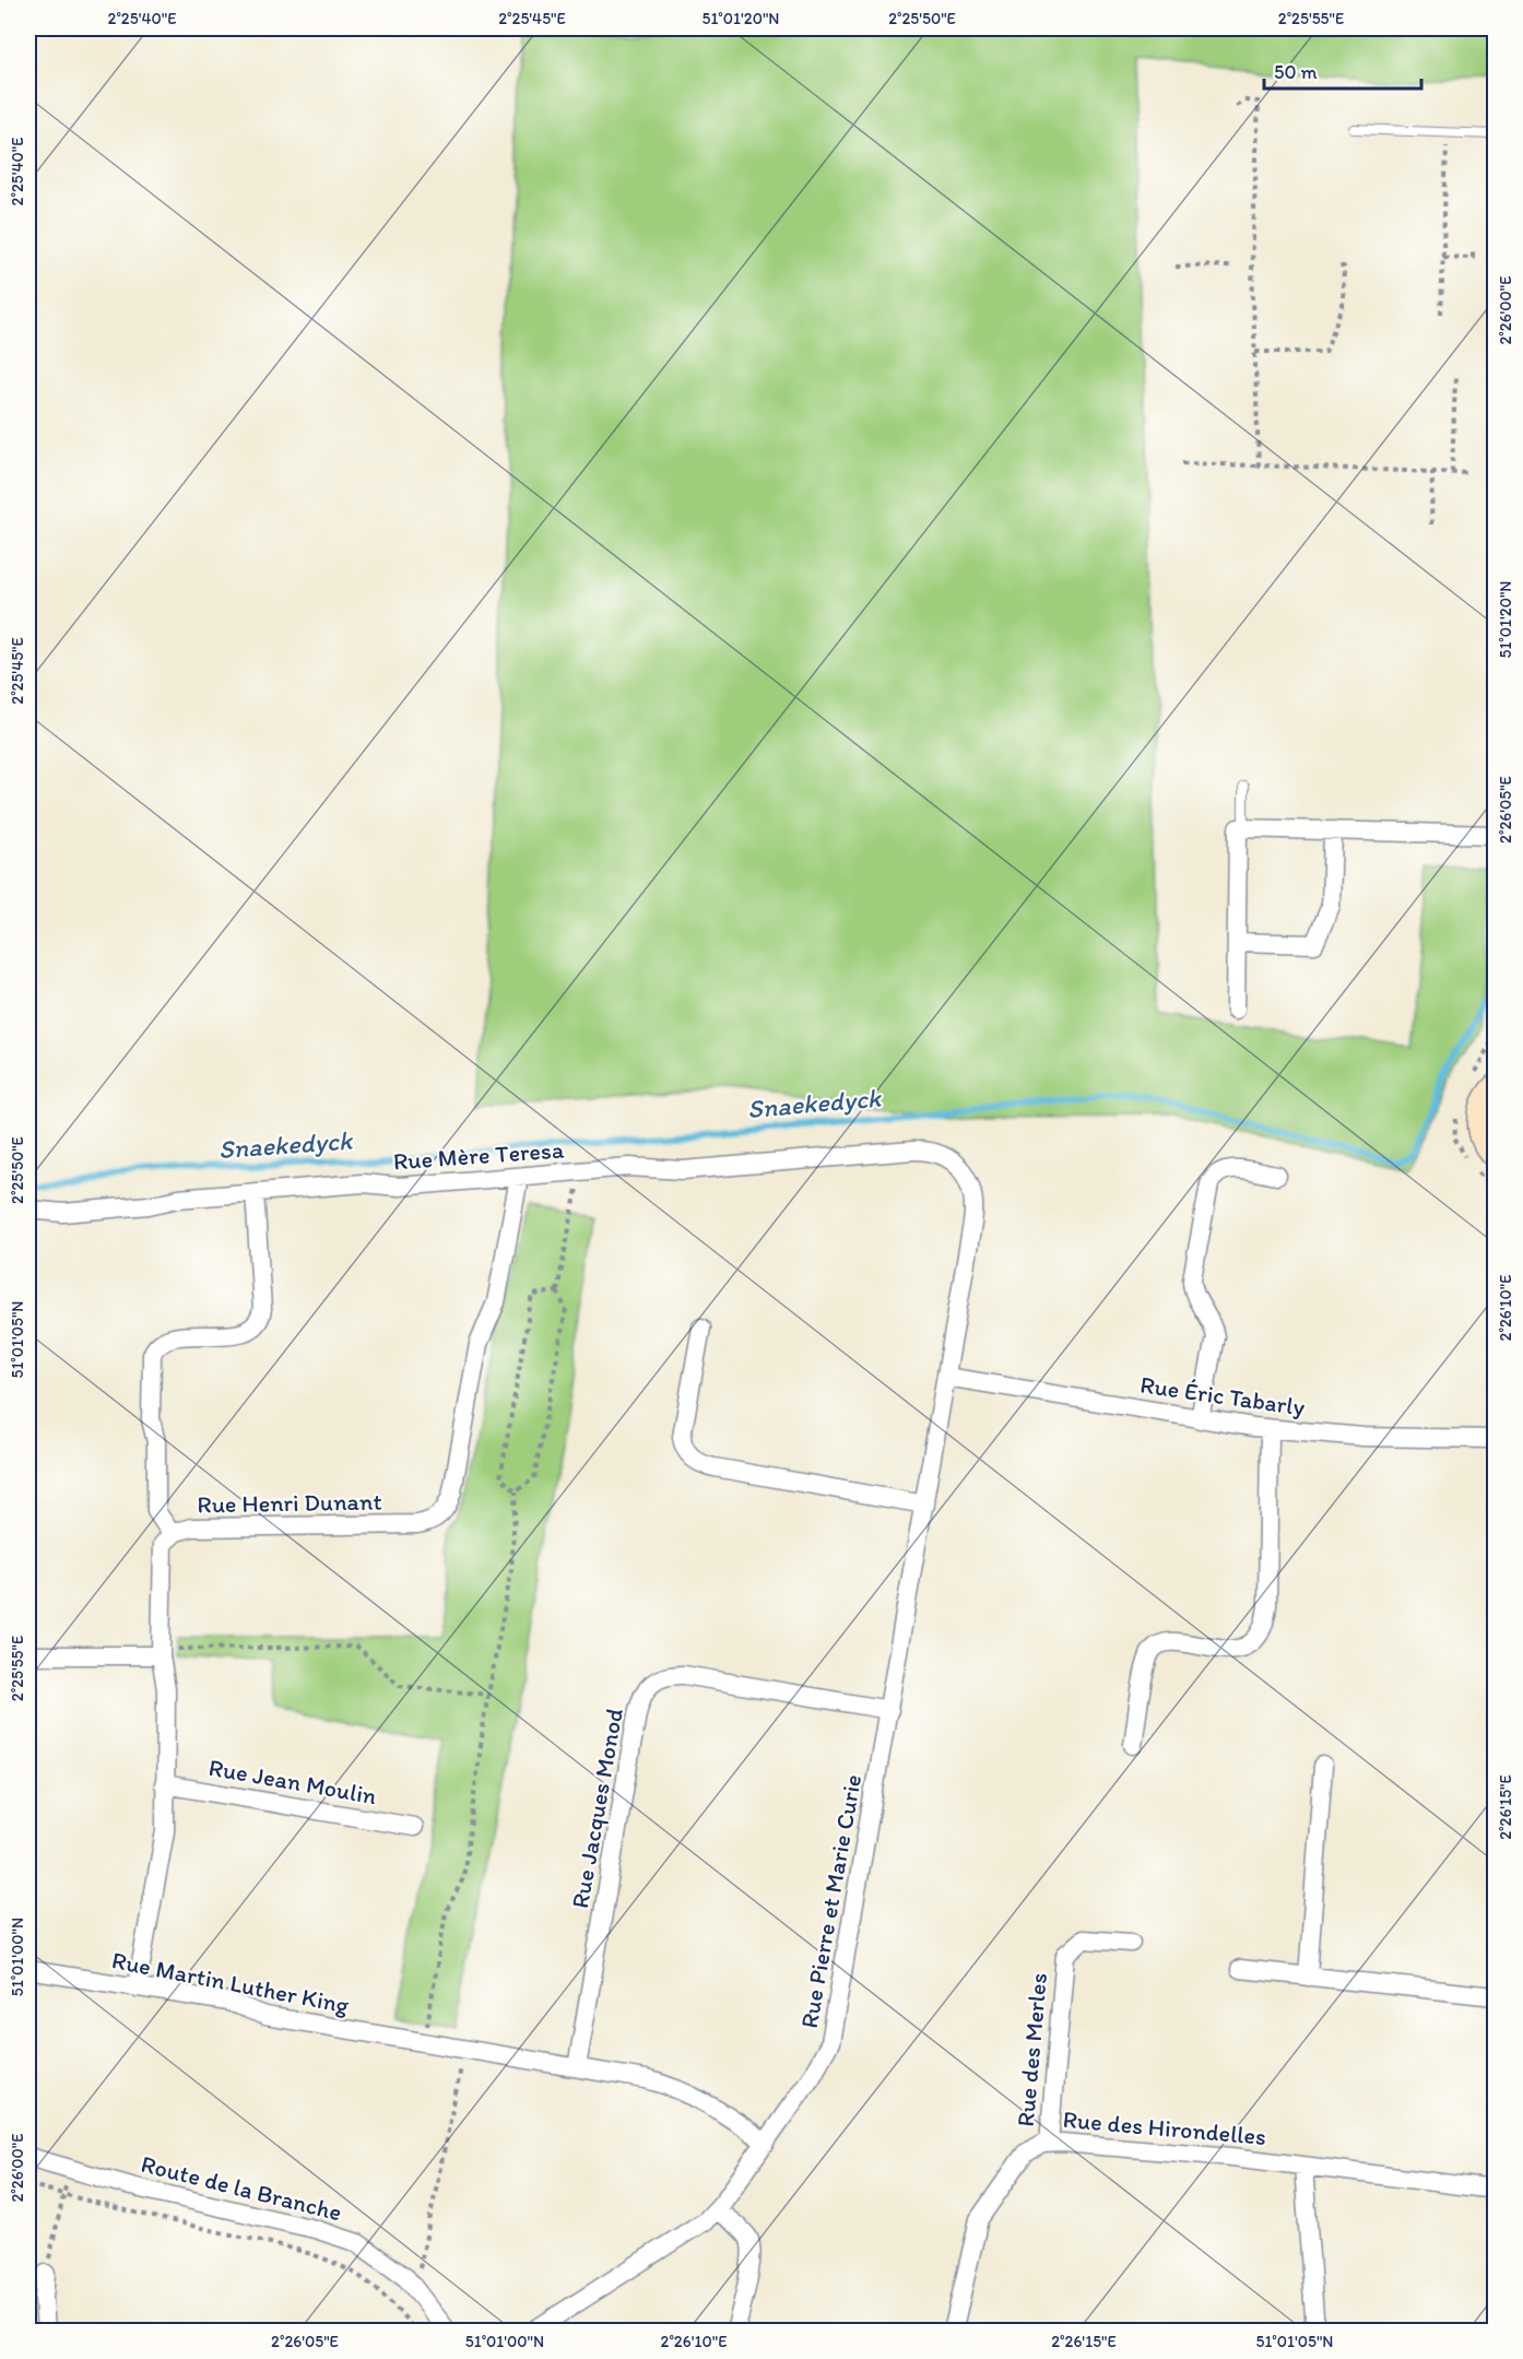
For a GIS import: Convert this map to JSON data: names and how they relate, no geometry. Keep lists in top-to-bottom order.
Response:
{
  "streets": {
    "street": [
      "Rue Mère Teresa",
      "Rue Éric Tabarly",
      "Rue Henri Dunant",
      "Rue Jean Moulin",
      "Rue Jacques Monod",
      "Rue Pierre et Marie Curie",
      "Rue Martin Luther King",
      "Rue des Merles",
      "Rue des Hirondelles",
      "Route de la Branche"
    ]
  },
  "crossings": [
    ["Rue Mère Teresa", "Rue Henri Dunant"],
    ["Rue Henri Dunant", "Rue Jean Moulin"],
    ["Rue Henri Dunant", "Rue Martin Luther King"],
    ["Rue Jacques Monod", "Rue Pierre et Marie Curie"],
    ["Rue Jacques Monod", "Rue Martin Luther King"],
    ["Rue Pierre et Marie Curie", "Rue Martin Luther King"],
    ["Rue des Merles", "Rue des Hirondelles"]
  ],
  "water": ["Snaekedyck"],
  "scale_bar": "50 m",
  "coordinates": [
    "2°25'40\"E",
    "2°25'45\"E",
    "51°01'20\"N",
    "2°25'50\"E",
    "2°25'55\"E",
    "2°26'00\"E",
    "2°26'05\"E",
    "2°26'10\"E",
    "51°01'05\"N",
    "2°26'15\"E",
    "51°01'00\"N"
  ]
}
